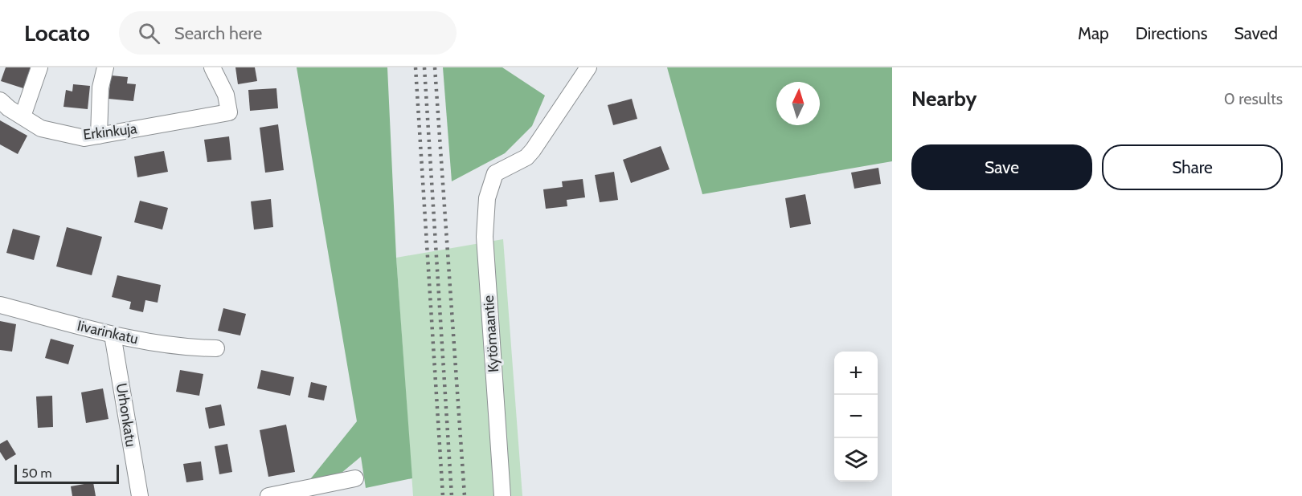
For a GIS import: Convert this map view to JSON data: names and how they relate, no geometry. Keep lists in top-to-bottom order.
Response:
{
  "streets": {
    "street": [
      "Erkinkuja",
      "Iivarinkatu",
      "Kytömaantie",
      "Urhonkatu"
    ]
  },
  "crossings": [
    ["Iivarinkatu", "Urhonkatu"]
  ],
  "scale_bar": "50 m",
  "north": "top",
  "page": {
    "header": "Locato",
    "search": "Search here",
    "nav": ["Map", "Directions", "Saved"],
    "heading": ["Nearby", "0 results"],
    "buttons": ["Save", "Share"],
    "map_buttons": ["+", "−"],
    "scale": "50 m"
  }
}
